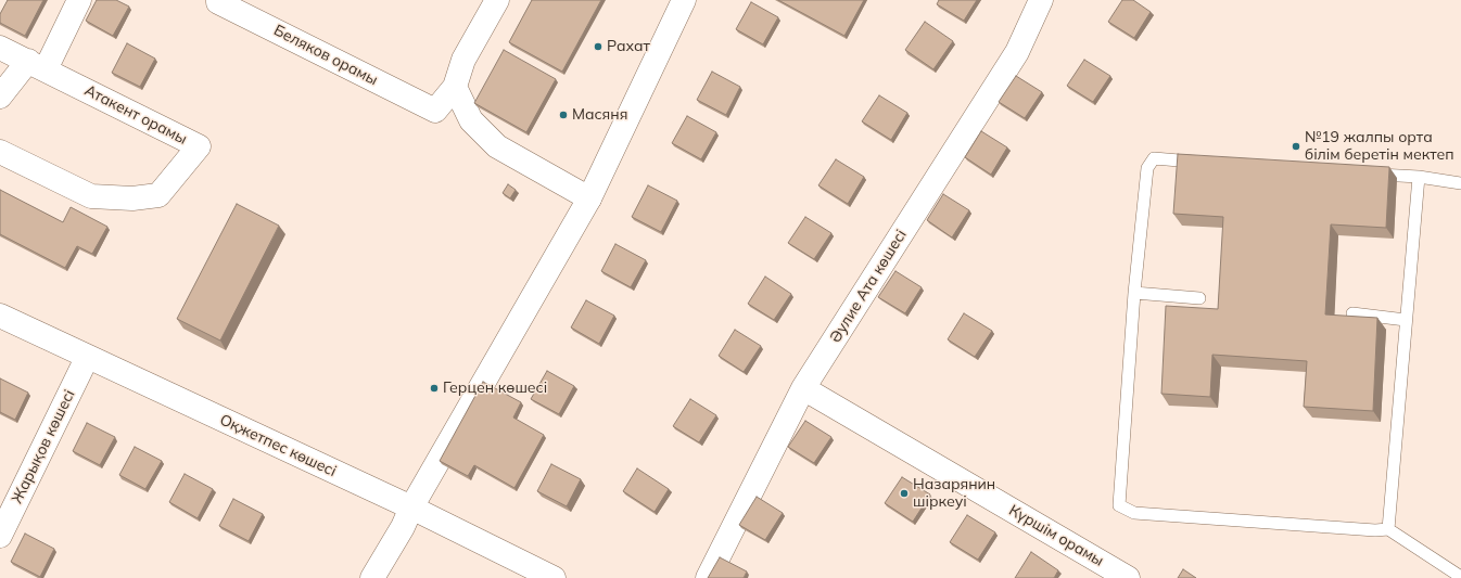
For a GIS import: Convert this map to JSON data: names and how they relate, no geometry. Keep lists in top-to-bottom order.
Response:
{
  "streets": {
    "street": [
      "Беляков орамы",
      "Атакент орамы",
      "Әулие Ата көшесі",
      "Оқжетпес көшесі",
      "Жарықов көшесі",
      "Күршім орамы"
    ]
  },
  "crossings": [
    ["Әулие Ата көшесі", "Күршім орамы"],
    ["Оқжетпес көшесі", "Жарықов көшесі"]
  ],
  "places": [
    "Рахат",
    "Масяня",
    "№19 жалпы орта білім беретін мектеп",
    "Герцен көшесі",
    "Назарянин шіркеуі"
  ]
}
